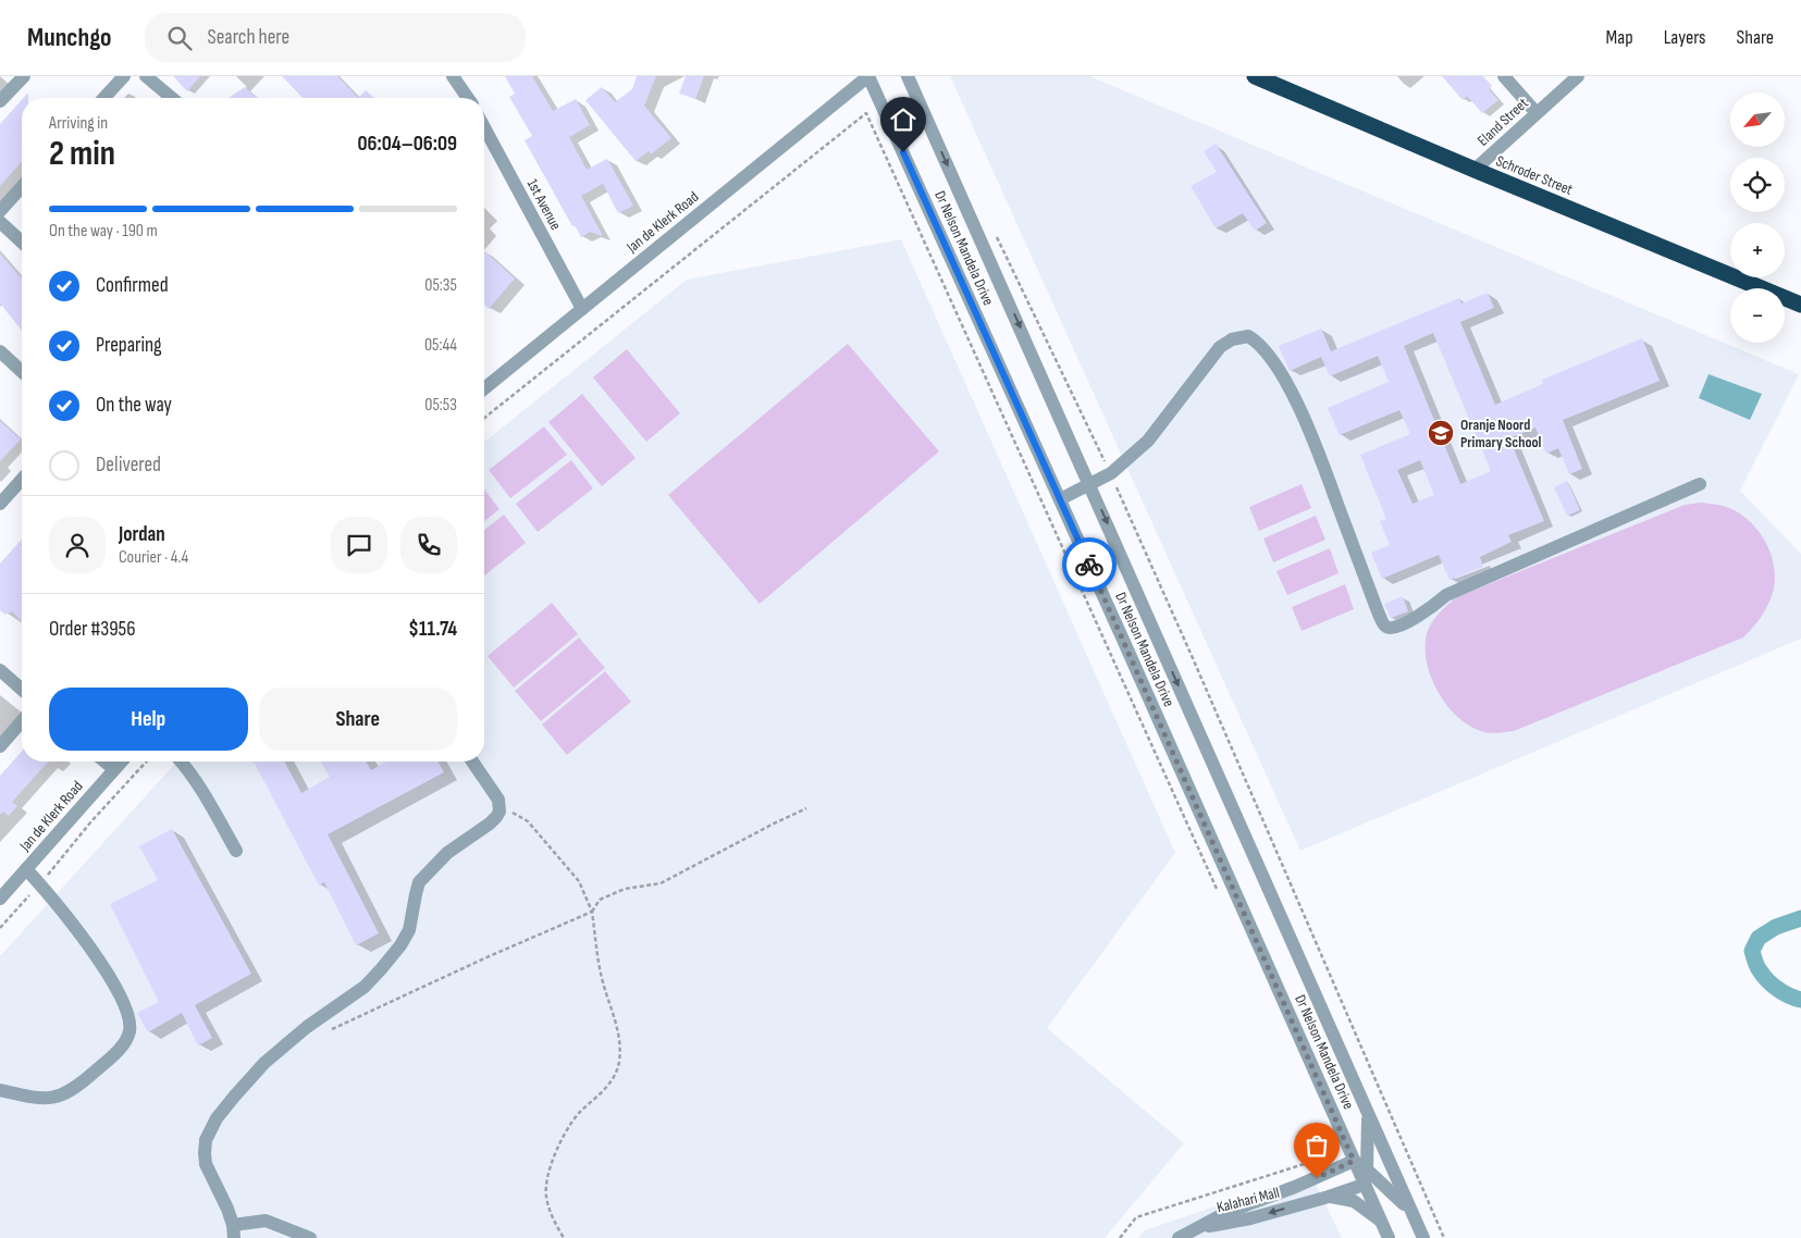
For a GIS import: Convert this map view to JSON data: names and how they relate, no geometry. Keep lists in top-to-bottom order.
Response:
{
  "streets": {
    "highway": ["Schroder Street"],
    "street": [
      "Eland Street",
      "1st Avenue",
      "Jan de Klerk Road",
      "Dr Nelson Mandela Drive",
      "Kalahari Mall"
    ]
  },
  "crossings": [
    ["Eland Street", "Schroder Street"],
    ["1st Avenue", "Jan de Klerk Road"],
    ["Jan de Klerk Road", "Dr Nelson Mandela Drive"],
    ["Dr Nelson Mandela Drive", "Kalahari Mall"]
  ],
  "places": {
    "school or university": ["Oranje Noord Primary School"]
  },
  "north": "bottom left",
  "page": {
    "header": "Munchgo",
    "search": "Search here",
    "nav": ["Map", "Layers", "Share"],
    "map_buttons": ["+", "−"],
    "heading": ["2 min", "Arriving in", "06:04–06:09"],
    "panel": [
      "Jordan",
      "Courier · 4.4",
      "Order #3956",
      "$11.74"
    ],
    "bar": "On the way · 190 m",
    "list": [
      ["Confirmed", "05:35"],
      ["Preparing", "05:44"],
      ["On the way", "05:53"],
      "Delivered"
    ],
    "buttons": ["Help", "Share"]
  }
}
